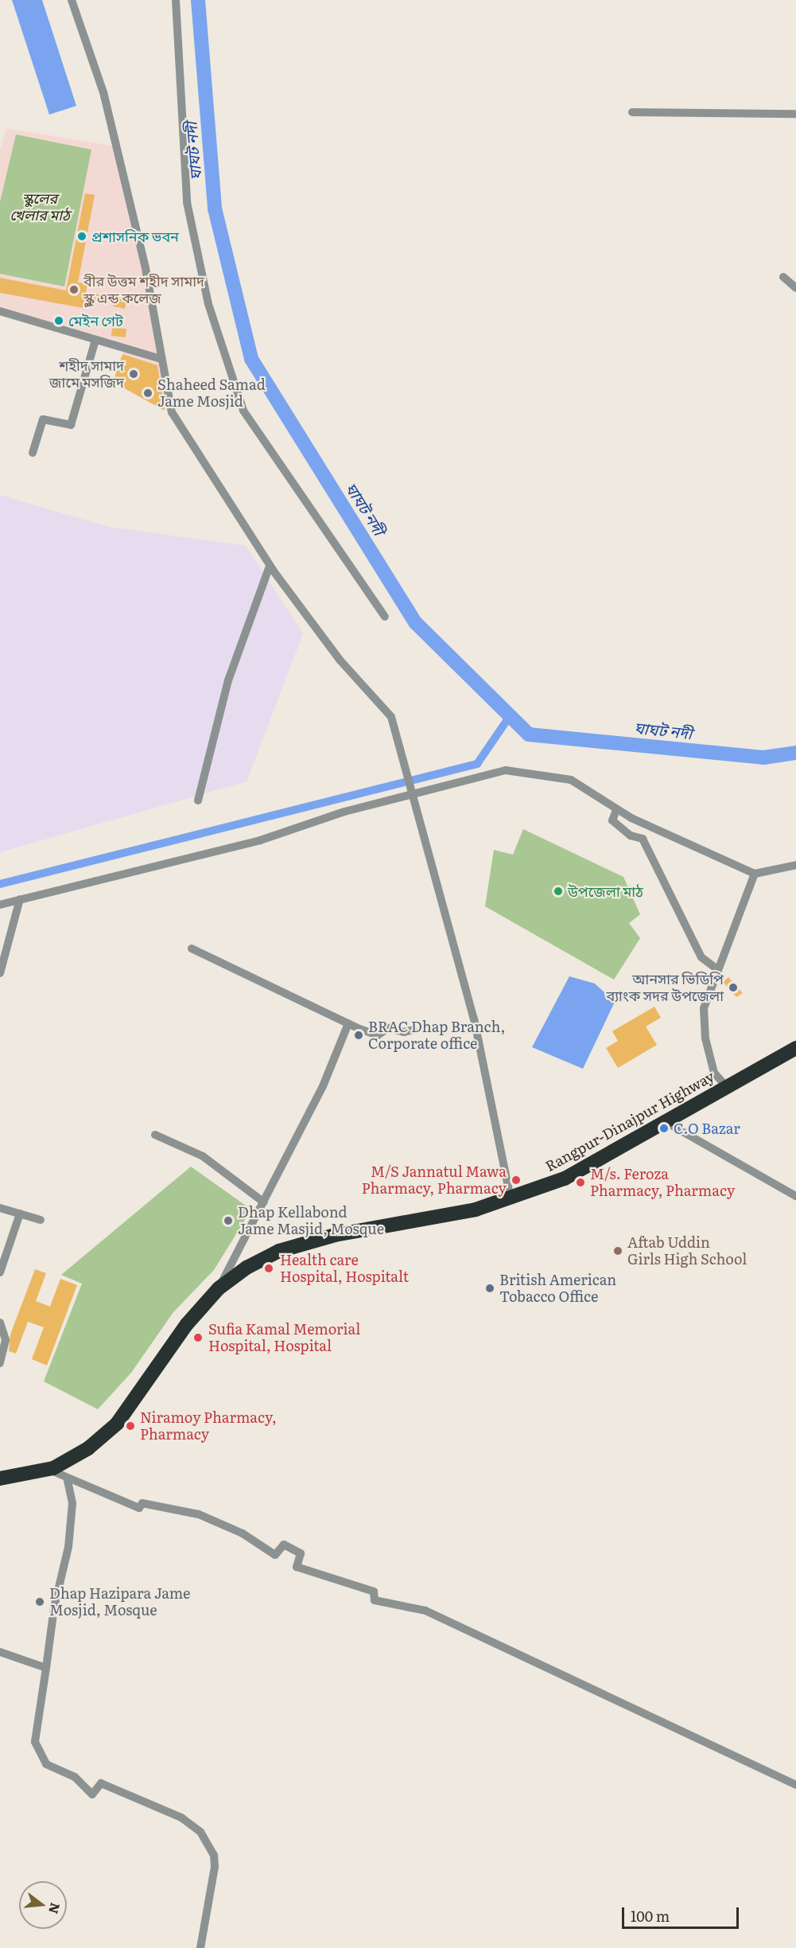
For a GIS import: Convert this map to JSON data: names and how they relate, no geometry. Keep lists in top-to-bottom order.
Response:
{
  "streets": {
    "highway": ["Rangpur-Dinajpur Highway"]
  },
  "water": ["ঘাঘট নদী"],
  "parks": ["স্কুলের খেলার মাঠ"],
  "places": [
    "প্রশাসনিক ভবন",
    "বীর উত্তম শহীদ সামাদ স্কুল এন্ড কলেজ",
    "মেইন গেট",
    "শহীদ সামাদ জামে মসজিদ",
    "Shaheed Samad Jame Mosjid",
    "উপজেলা মাঠ",
    "আনসার ভিডিপি ব্যাংক সদর উপজেলা",
    "BRAC Dhap Branch, Corporate office",
    "C.O Bazar",
    "M/S Jannatul Mawa Pharmacy, Pharmacy",
    "M/s. Feroza Pharmacy, Pharmacy",
    "Dhap Kellabond Jame Masjid, Mosque",
    "Aftab Uddin Girls High School",
    "Health care Hospital, Hospitalt",
    "British American Tobacco Office",
    "Sufia Kamal Memorial Hospital, Hospital",
    "Niramoy Pharmacy, Pharmacy",
    "Dhap Hazipara Jame Mosjid, Mosque"
  ],
  "scale_bar": "100 m",
  "north": "right"
}
